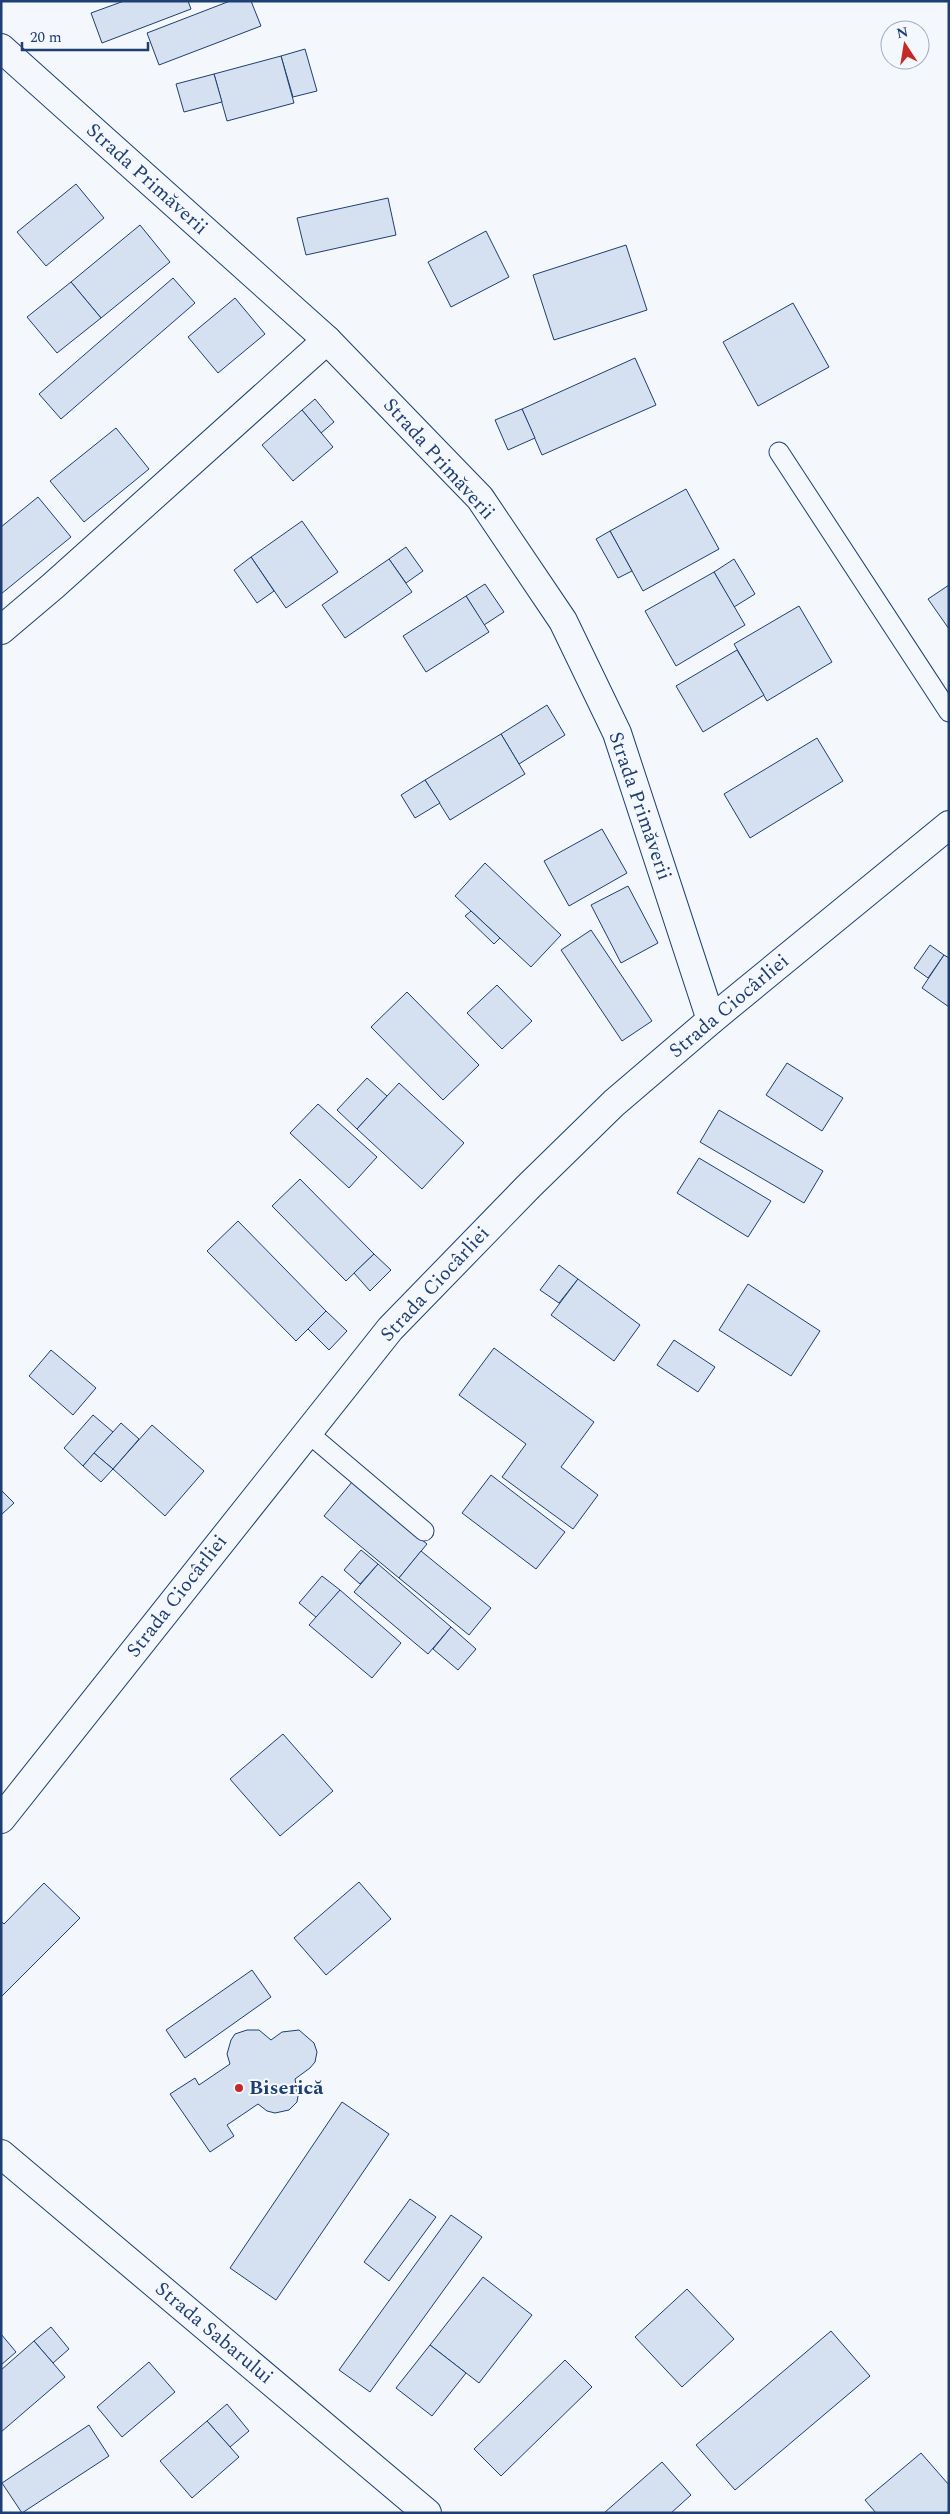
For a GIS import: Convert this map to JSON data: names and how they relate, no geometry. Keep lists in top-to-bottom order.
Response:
{
  "streets": {
    "street": ["Strada Primăverii", "Strada Ciocârliei", "Strada Sabarului"]
  },
  "crossings": [
    ["Strada Primăverii", "Strada Ciocârliei"]
  ],
  "places": ["Biserică"],
  "scale_bar": "20 m",
  "north": "top"
}
